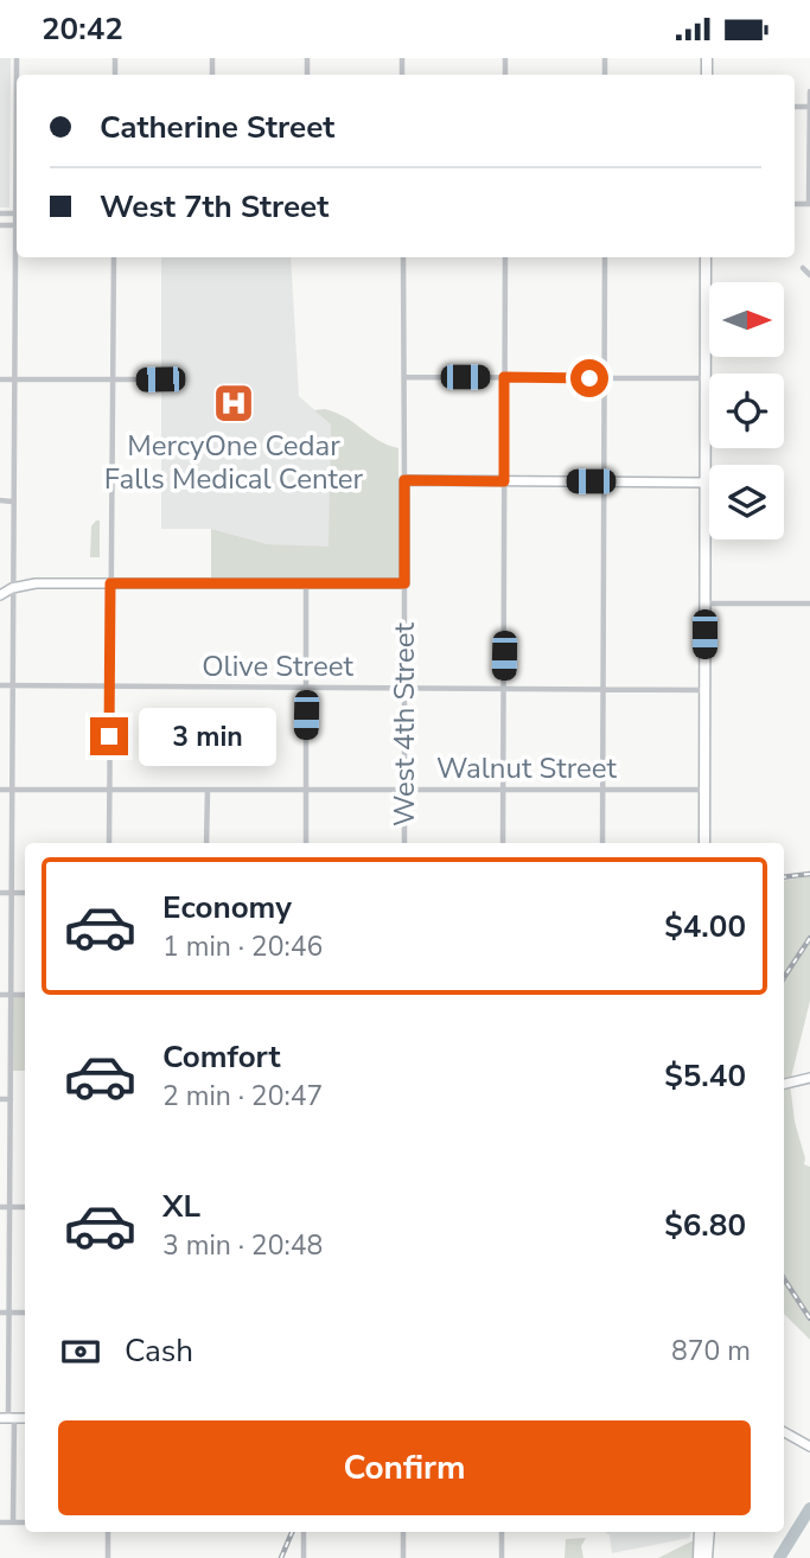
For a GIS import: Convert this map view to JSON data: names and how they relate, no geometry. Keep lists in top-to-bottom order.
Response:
{
  "streets": {
    "street": ["Olive Street", "West 4th Street", "Walnut Street"]
  },
  "crossings": [
    ["Olive Street", "West 4th Street"],
    ["West 4th Street", "Walnut Street"]
  ],
  "places": {
    "hospital": ["MercyOne Cedar Falls Medical Center"]
  },
  "north": "right",
  "page": {
    "status": "20:42",
    "banner": ["Catherine Street", "West 7th Street"],
    "bubble": "3 min",
    "list": [
      {
        "name": "Economy",
        "note": "1 min · 20:46",
        "value": "$4.00"
      },
      {
        "name": "Comfort",
        "note": "2 min · 20:47",
        "value": "$5.40"
      },
      {
        "name": "XL",
        "note": "3 min · 20:48",
        "value": "$6.80"
      }
    ],
    "pay": ["Cash", "870 m"],
    "buttons": "Confirm"
  }
}
